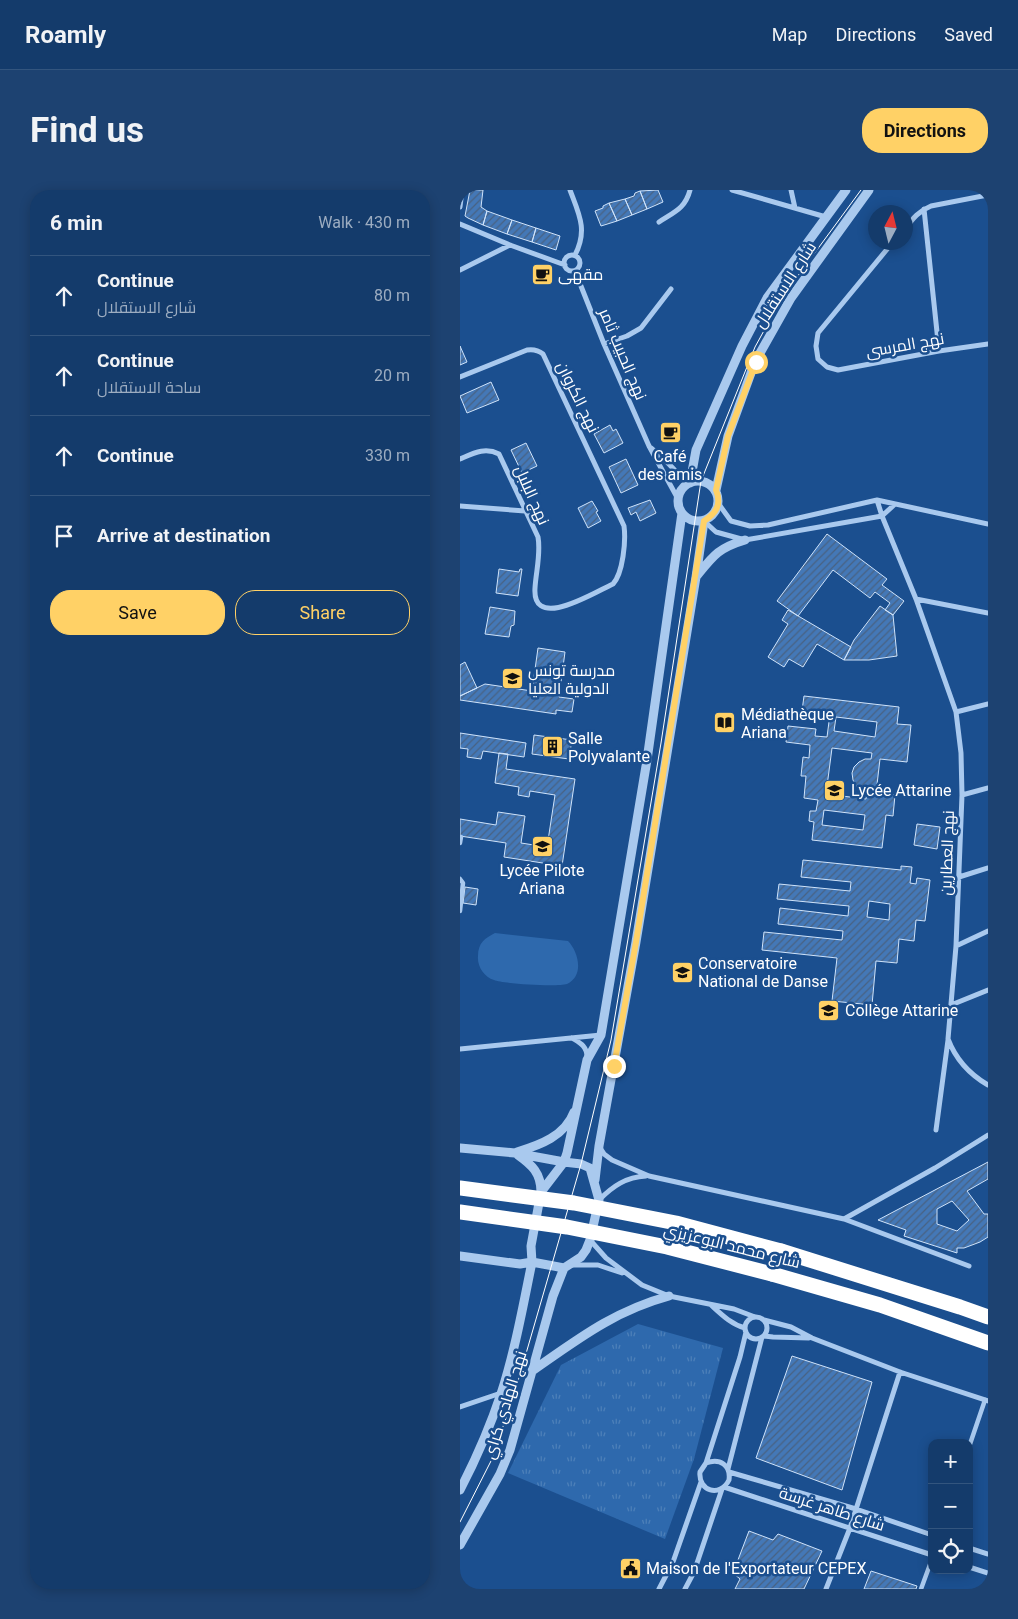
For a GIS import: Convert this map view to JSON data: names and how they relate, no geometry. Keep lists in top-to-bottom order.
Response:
{
  "streets": {
    "highway": ["شارع محمد البوعزيزي"],
    "street": [
      "شارع الاستقلال",
      "نهج المرسى",
      "نهج الحبيب ثامر",
      "نهج الكروان",
      "نهج البلبل",
      "نهج العطارين",
      "نهج الهادي كراي",
      "شارع طاهر غرسة"
    ]
  },
  "crossings": [
    ["شارع الاستقلال", "نهج الحبيب ثامر"],
    ["شارع الاستقلال", "نهج الهادي كراي"],
    ["نهج الحبيب ثامر", "نهج الهادي كراي"],
    ["نهج الكروان", "نهج البلبل"]
  ],
  "places": {
    "cafe": ["مقهى", "Café des amis"],
    "school or university": [
      "مدرسة تونس الدولية العليا",
      "Lycée Attarine",
      "Lycée Pilote Ariana",
      "Conservatoire National de Danse",
      "Collège Attarine"
    ],
    "library": ["Médiathèque Ariana"],
    "building": ["Salle Polyvalante"],
    "public building": ["Maison de l'Exportateur CEPEX"]
  },
  "north": "top",
  "page": {
    "header": "Roamly",
    "nav": ["Map", "Directions", "Saved"],
    "buttons": [
      "Directions",
      ["Save", "Share"]
    ],
    "title": "Find us",
    "heading": ["6 min", "Walk · 430 m"],
    "list": [
      ["Continue", "شارع الاستقلال", "80 m"],
      ["Continue", "ساحة الاستقلال", "20 m"],
      ["Continue", "330 m"],
      "Arrive at destination"
    ],
    "map_buttons": ["+", "−"]
  }
}
